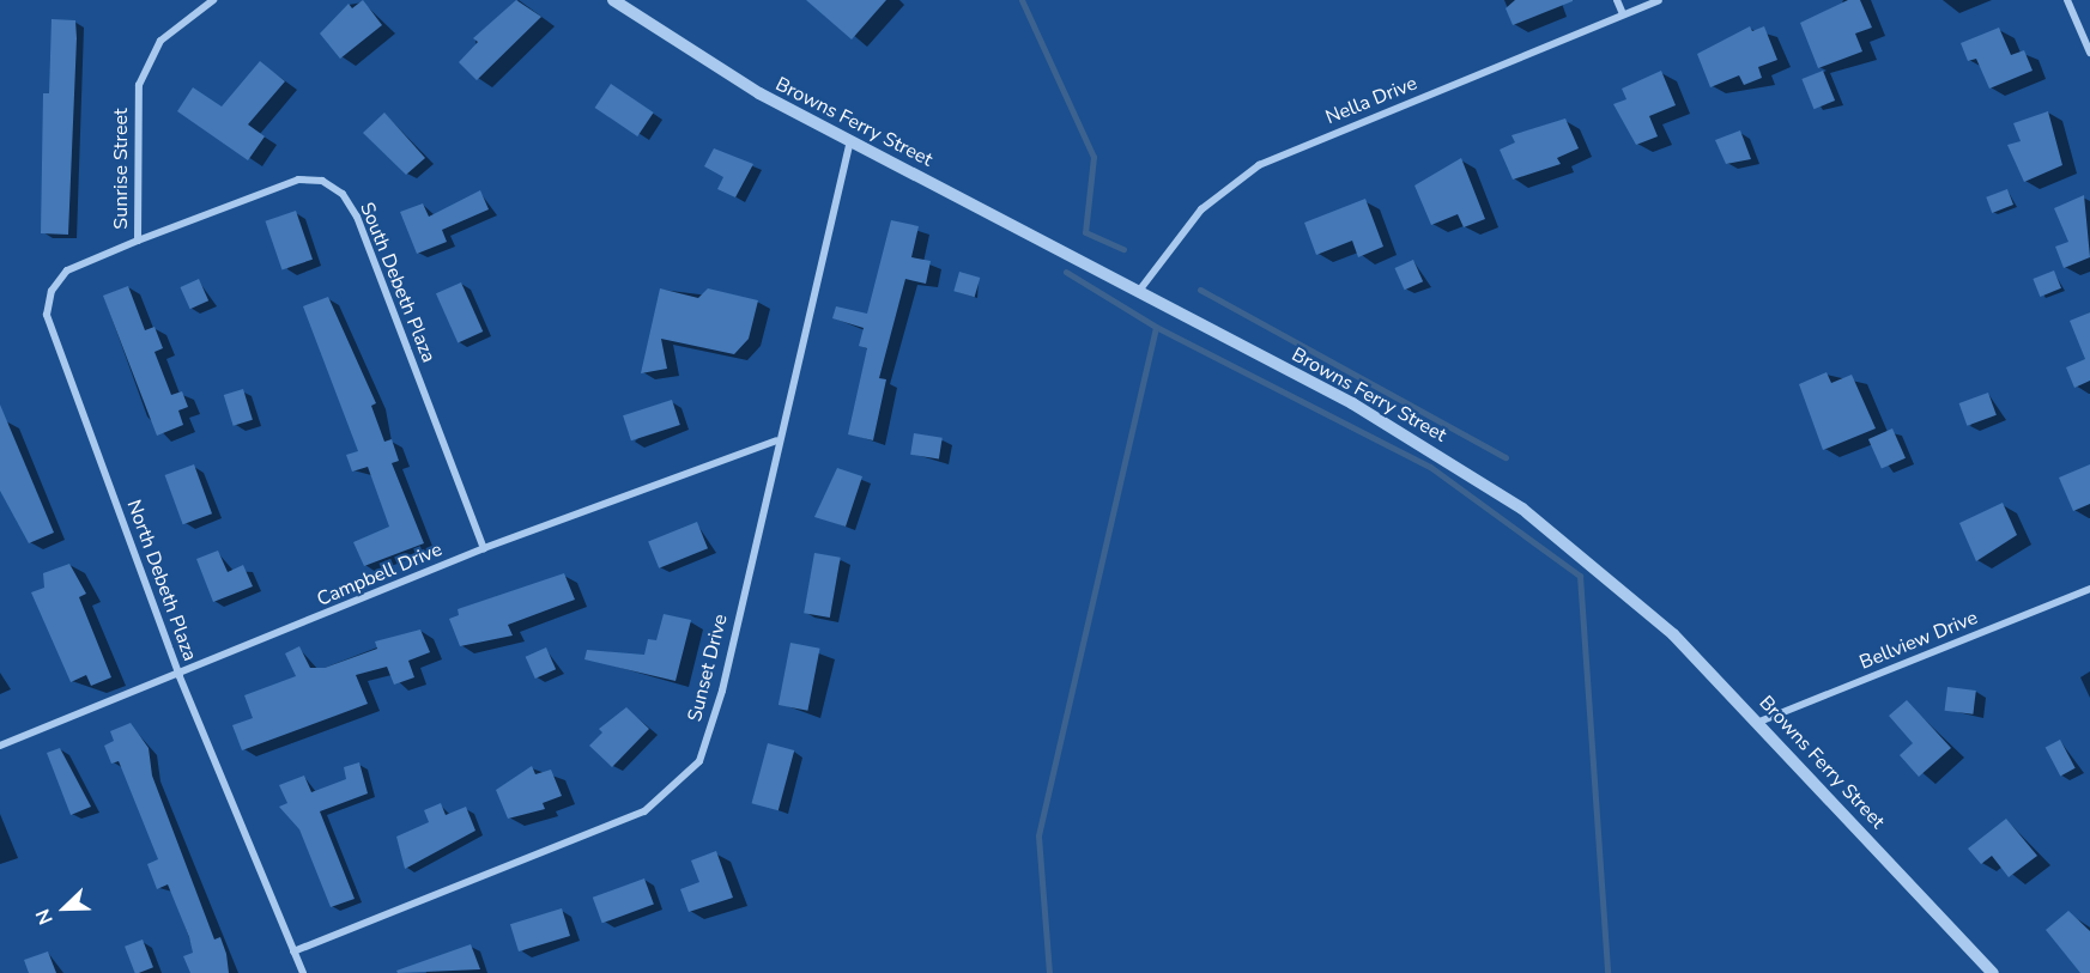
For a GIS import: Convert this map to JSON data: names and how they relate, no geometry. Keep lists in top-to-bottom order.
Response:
{
  "streets": {
    "street": [
      "Nella Drive",
      "Browns Ferry Street",
      "Sunrise Street",
      "South Debeth Plaza",
      "Campbell Drive",
      "North Debeth Plaza",
      "Bellview Drive",
      "Sunset Drive"
    ]
  },
  "crossings": [
    ["Nella Drive", "Browns Ferry Street"],
    ["Browns Ferry Street", "Bellview Drive"],
    ["Browns Ferry Street", "Sunset Drive"],
    ["Sunrise Street", "South Debeth Plaza"],
    ["Sunrise Street", "North Debeth Plaza"],
    ["South Debeth Plaza", "Campbell Drive"],
    ["South Debeth Plaza", "North Debeth Plaza"],
    ["Campbell Drive", "North Debeth Plaza"],
    ["Campbell Drive", "Sunset Drive"],
    ["North Debeth Plaza", "Sunset Drive"]
  ],
  "north": "bottom left"
}
